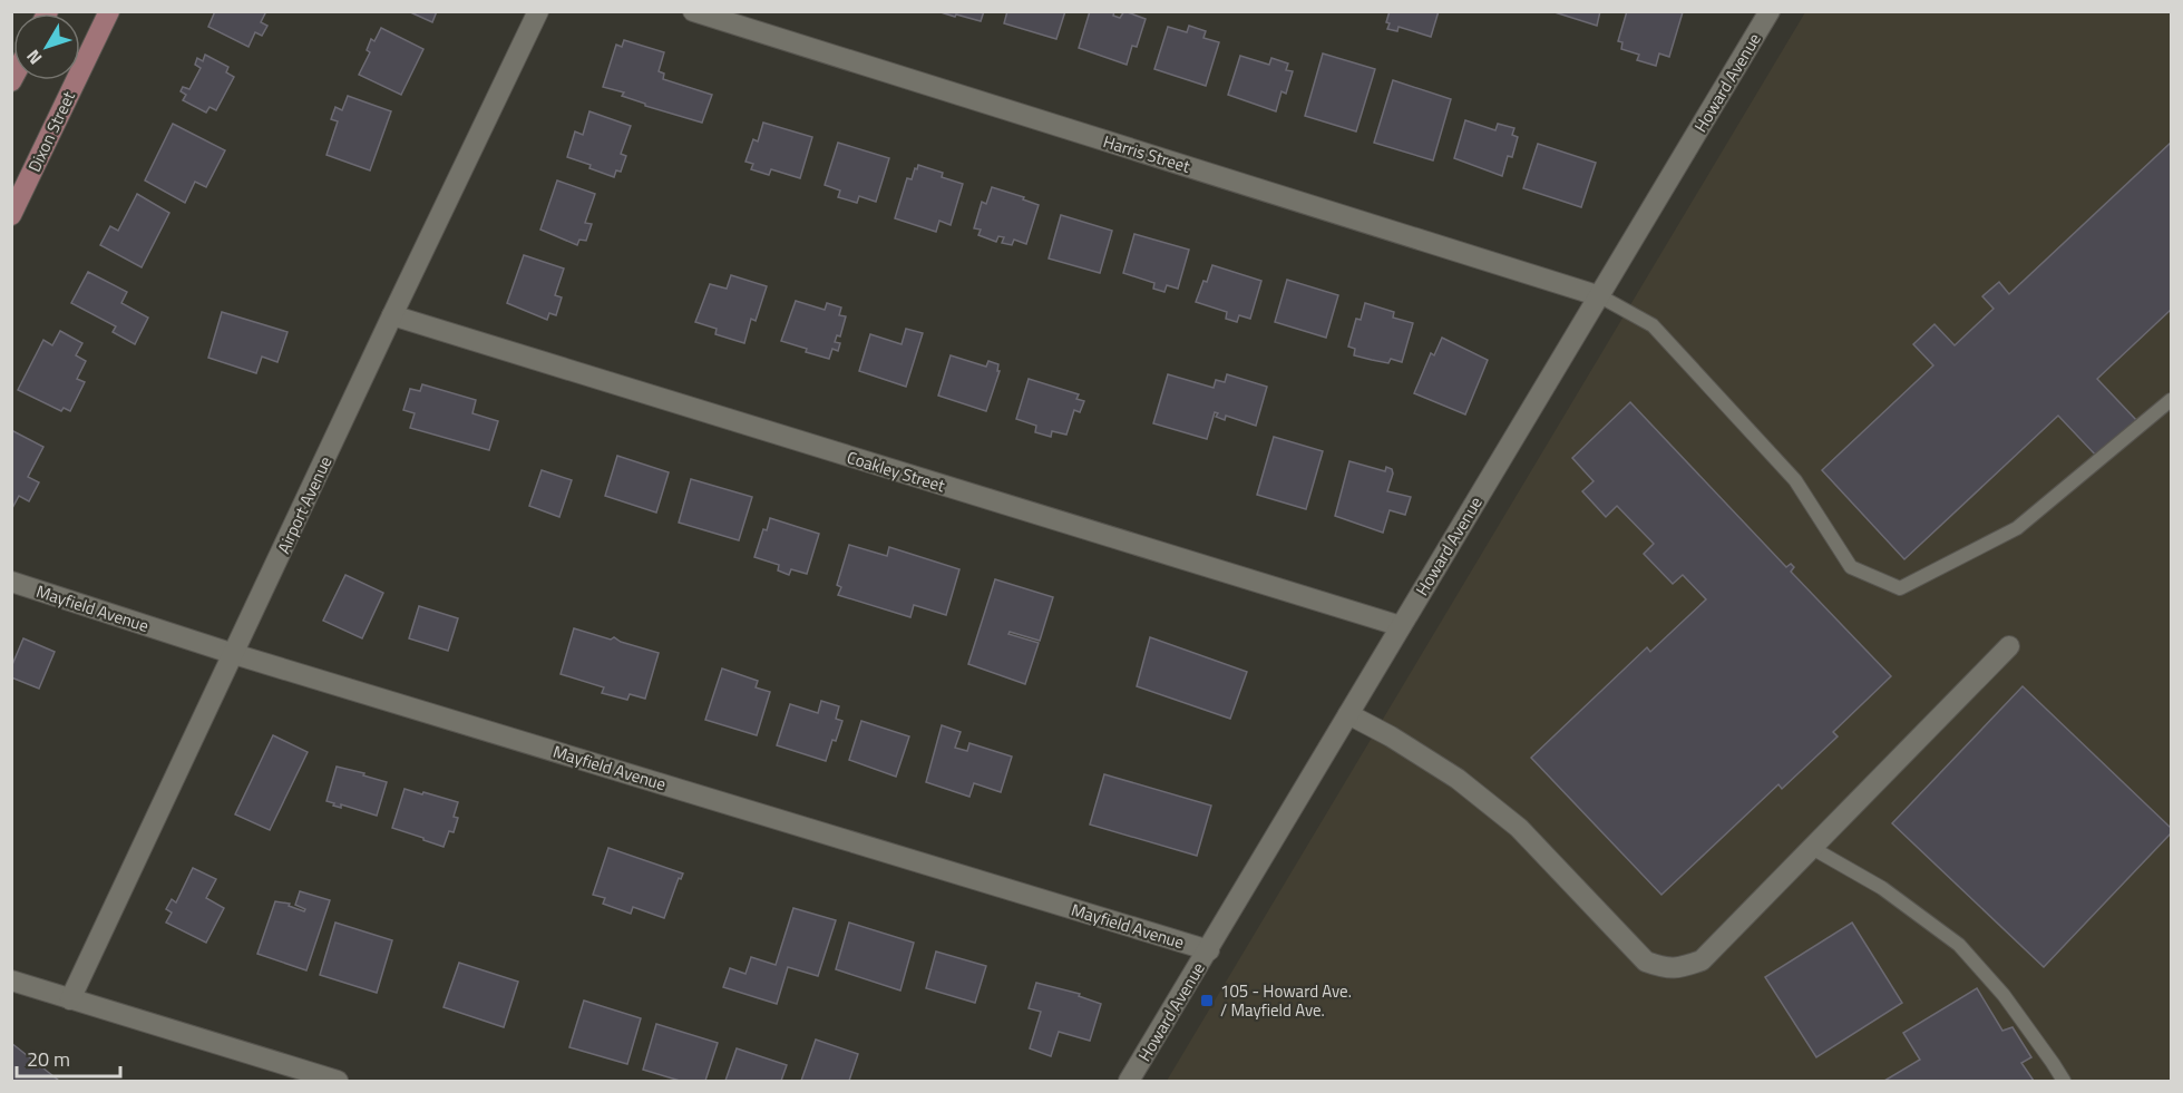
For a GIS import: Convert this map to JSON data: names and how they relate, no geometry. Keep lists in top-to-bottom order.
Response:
{
  "streets": {
    "main road": ["Dixon Street"],
    "street": [
      "Howard Avenue",
      "Harris Street",
      "Coakley Street",
      "Airport Avenue",
      "Mayfield Avenue"
    ]
  },
  "crossings": [
    ["Howard Avenue", "Harris Street"],
    ["Howard Avenue", "Coakley Street"],
    ["Howard Avenue", "Mayfield Avenue"],
    ["Coakley Street", "Airport Avenue"],
    ["Airport Avenue", "Mayfield Avenue"]
  ],
  "places": {
    "transit": ["105 - Howard Ave. / Mayfield Ave."]
  },
  "scale_bar": "20 m",
  "north": "bottom left"
}
